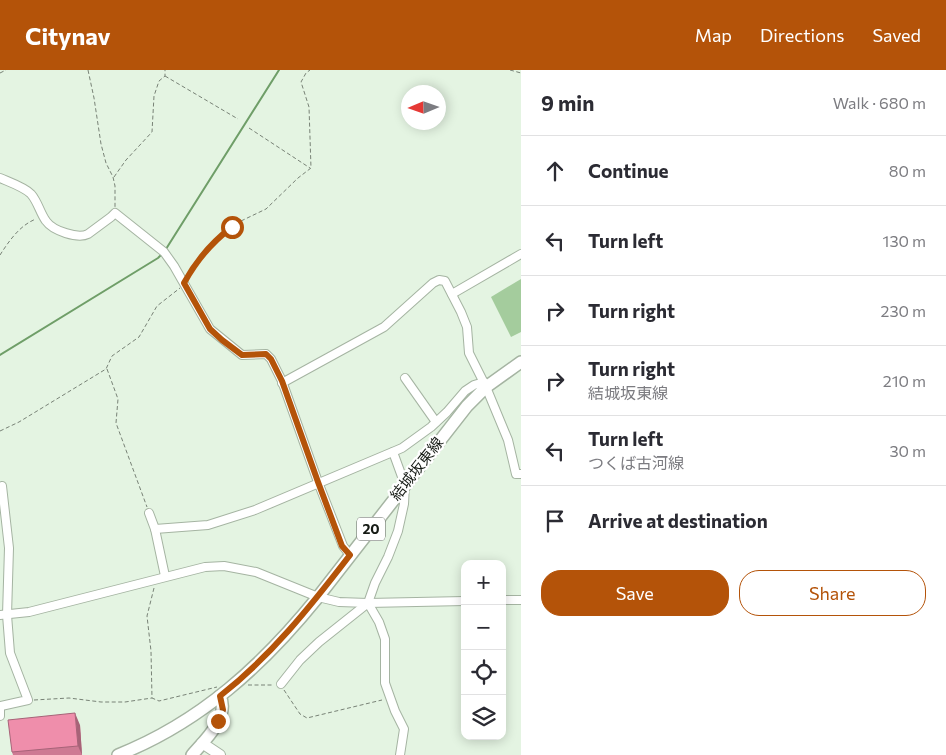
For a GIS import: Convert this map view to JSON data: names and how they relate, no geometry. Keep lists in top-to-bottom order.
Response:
{
  "streets": {
    "main road": ["結城坂東線", "20"]
  },
  "north": "left",
  "page": {
    "header": "Citynav",
    "nav": ["Map", "Directions", "Saved"],
    "heading": ["9 min", "Walk · 680 m"],
    "list": [
      ["Continue", "80 m"],
      ["Turn left", "130 m"],
      ["Turn right", "230 m"],
      ["Turn right", "結城坂東線", "210 m"],
      ["Turn left", "つくば古河線", "30 m"],
      "Arrive at destination"
    ],
    "buttons": ["Save", "Share"],
    "map_buttons": ["+", "−"]
  }
}
